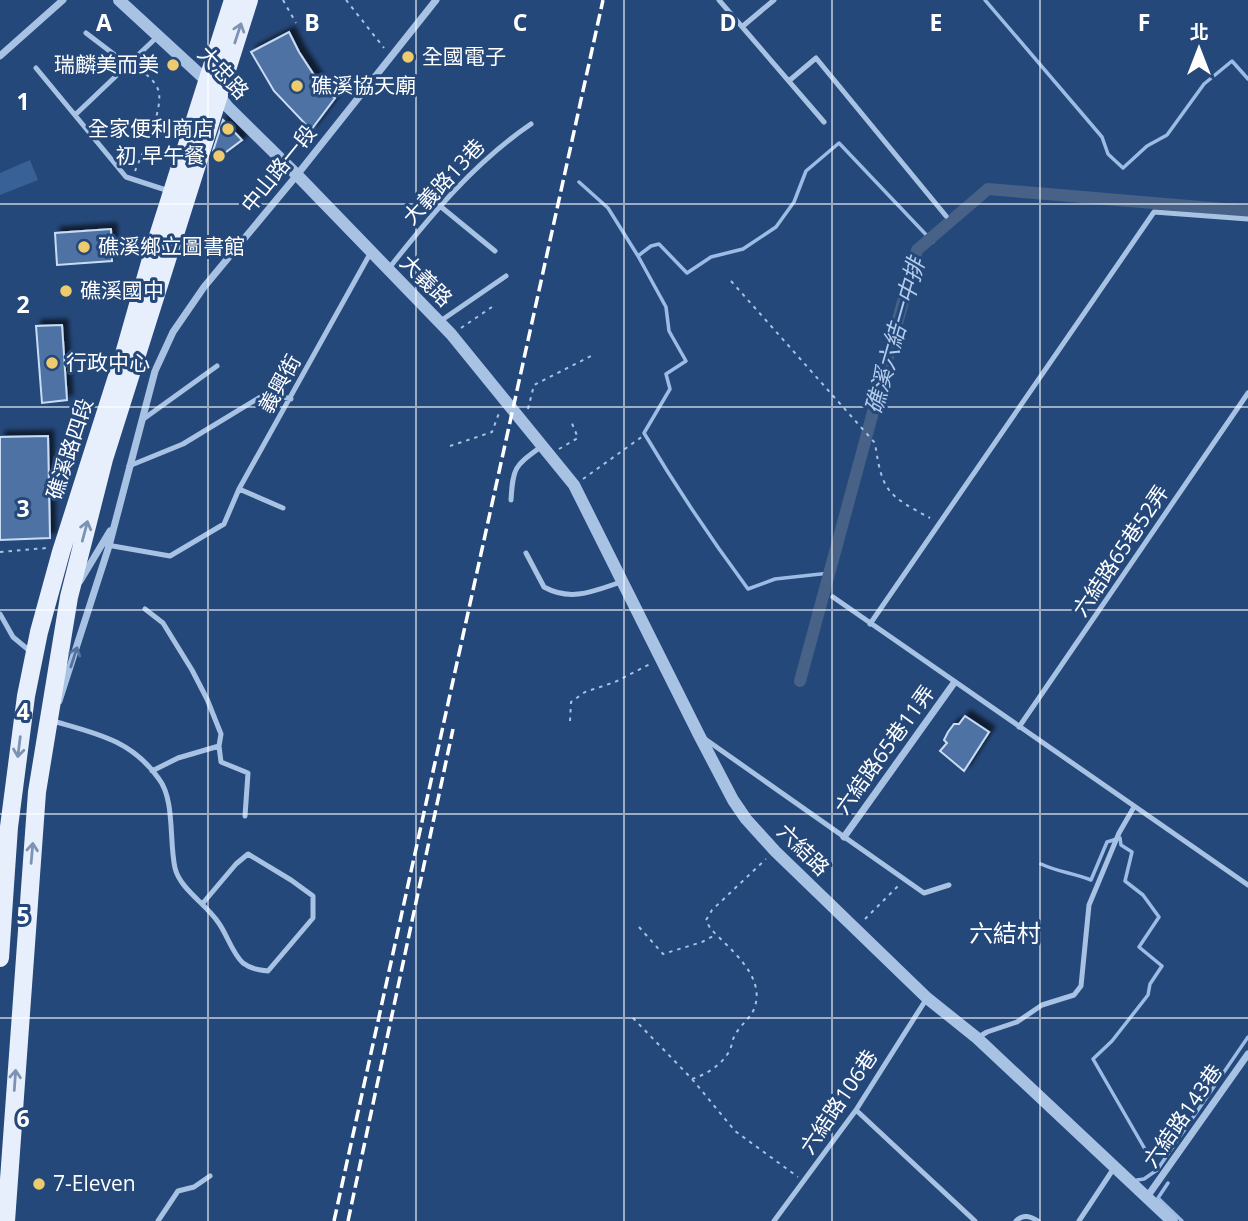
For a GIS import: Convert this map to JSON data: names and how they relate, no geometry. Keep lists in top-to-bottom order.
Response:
{
  "streets": {
    "main road": ["礁溪路四段"],
    "street": [
      "大忠路",
      "中山路一段",
      "大義路",
      "六結路65巷11弄",
      "六結路",
      "六結路143巷"
    ],
    "lane": [
      "大義路13巷",
      "義興街",
      "六結路65巷52弄",
      "六結路106巷"
    ]
  },
  "crossings": [
    ["大忠路", "中山路一段"],
    ["大忠路", "大義路"],
    ["大忠路", "礁溪路四段"],
    ["中山路一段", "大義路"],
    ["中山路一段", "義興街"],
    ["中山路一段", "礁溪路四段"],
    ["大義路13巷", "大義路"],
    ["大義路", "義興街"],
    ["大義路", "六結路"],
    ["六結路", "六結路106巷"],
    ["六結路", "六結路143巷"]
  ],
  "districts": ["六結村"],
  "water": ["礁溪六結一中排"],
  "places": [
    "全國電子",
    "瑞麟美而美",
    "礁溪協天廟",
    "全家便利商店",
    "初 早午餐",
    "礁溪鄉立圖書館",
    "礁溪國中",
    "行政中心",
    "7-Eleven"
  ],
  "north": "top",
  "grid": {
    "columns": [
      "A",
      "B",
      "C",
      "D",
      "E",
      "F"
    ],
    "rows": [
      "1",
      "2",
      "3",
      "4",
      "5",
      "6"
    ]
  }
}
